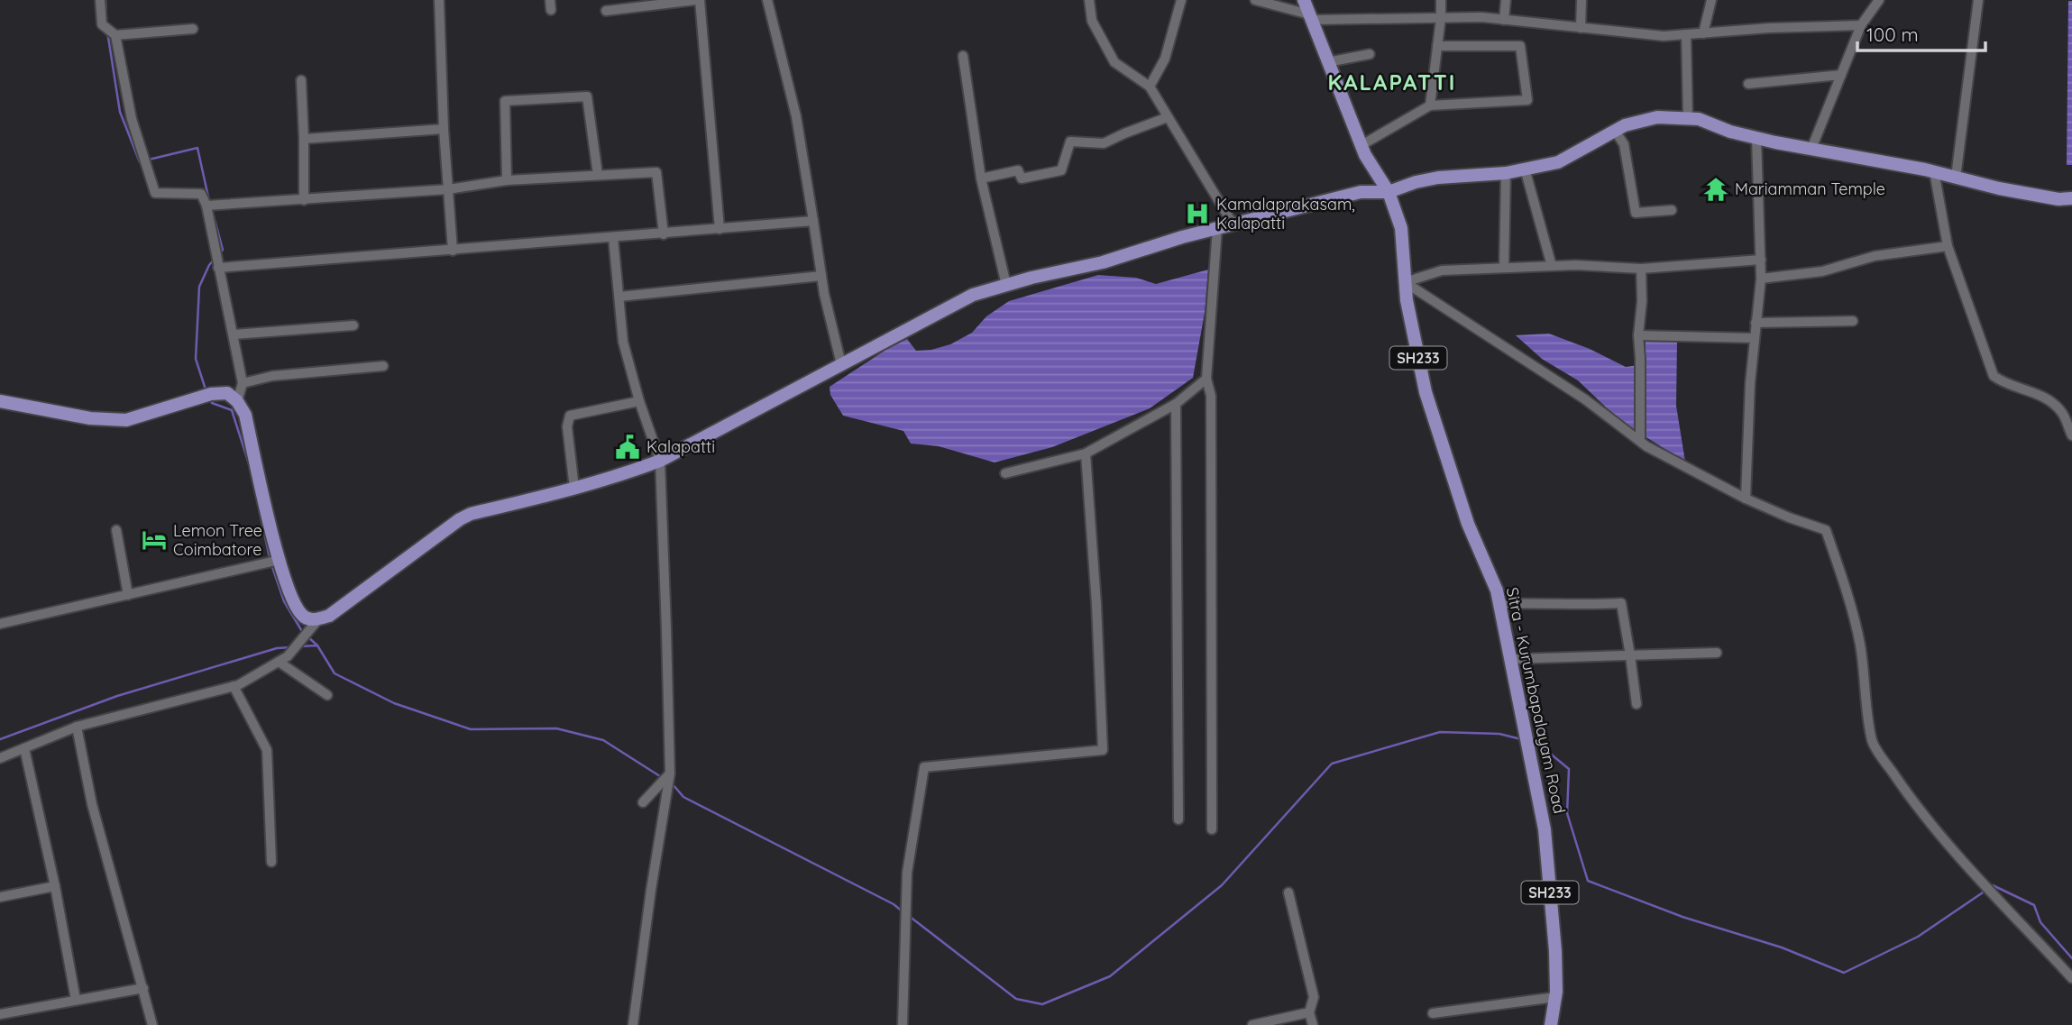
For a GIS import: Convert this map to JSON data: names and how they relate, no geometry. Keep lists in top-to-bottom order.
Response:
{
  "streets": {
    "main road": ["SH233", "Sitra - Kurumbapalayam Road"]
  },
  "districts": ["KALAPATTI"],
  "places": {
    "temple": ["Mariamman Temple"],
    "hospital": ["Kamalaprakasam, Kalapatti"],
    "public building": ["Kalapatti"],
    "hotel": ["Lemon Tree Coimbatore"]
  },
  "scale_bar": "100 m"
}
